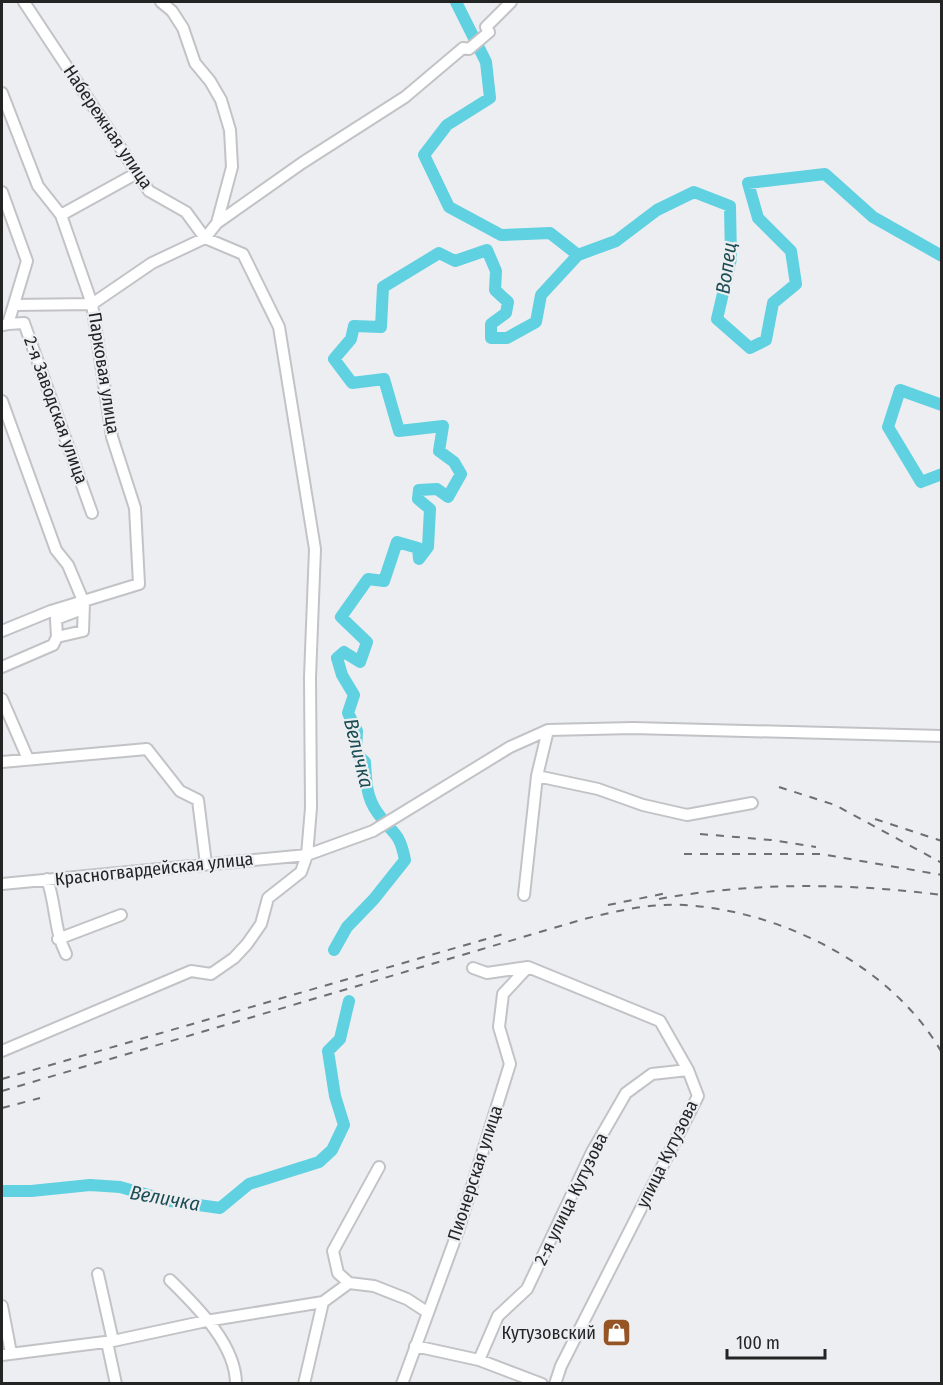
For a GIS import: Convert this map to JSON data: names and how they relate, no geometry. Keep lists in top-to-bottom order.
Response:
{
  "streets": {
    "street": [
      "Набережная улица",
      "Парковая улица",
      "2-я Заводская улица",
      "Красногвардейская улица",
      "улица Кутузова",
      "Пионерская улица",
      "2-я улица Кутузова"
    ]
  },
  "crossings": [
    ["Набережная улица", "Парковая улица"],
    ["улица Кутузова", "Пионерская улица"],
    ["улица Кутузова", "2-я улица Кутузова"]
  ],
  "water": ["Вопец", "Величка"],
  "places": {
    "shop": ["Кутузовский"]
  },
  "scale_bar": "100 m"
}
